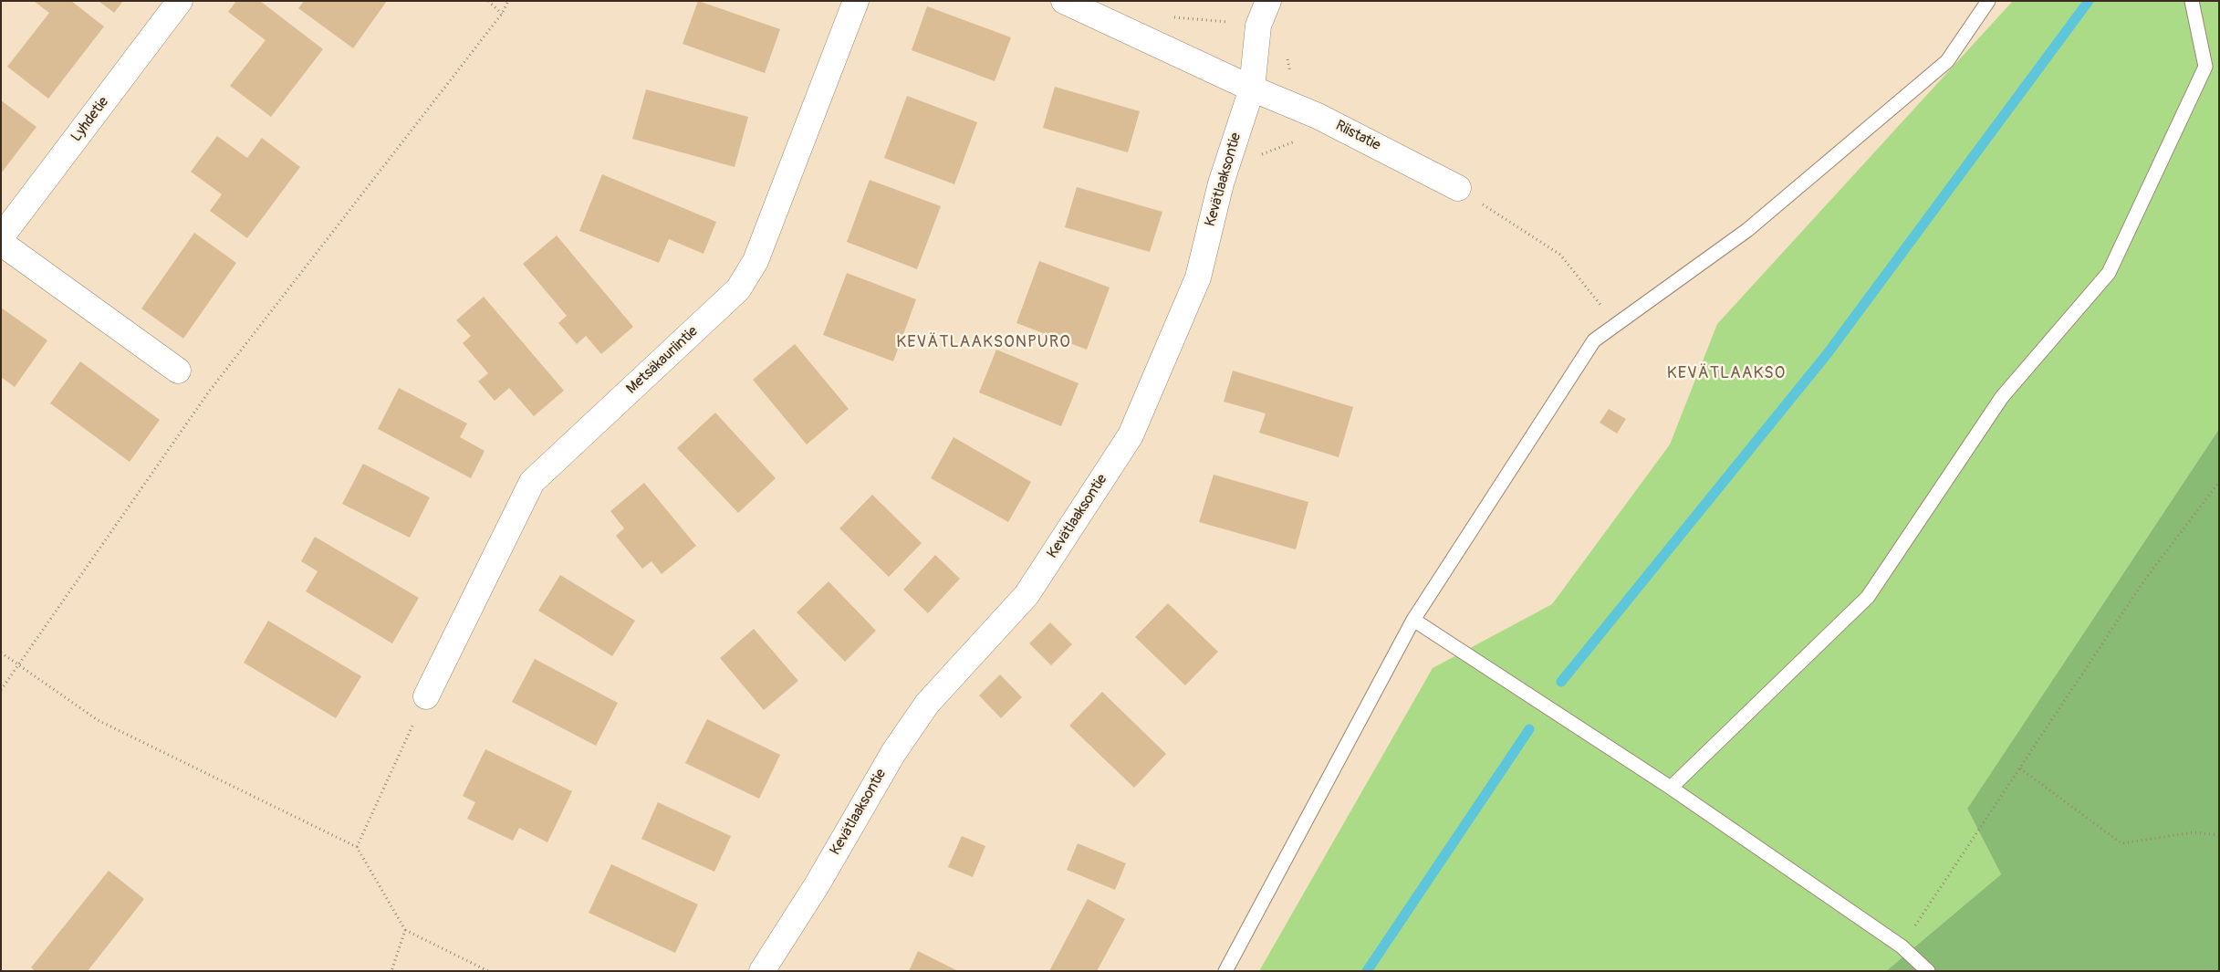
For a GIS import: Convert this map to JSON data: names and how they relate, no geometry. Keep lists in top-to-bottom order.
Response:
{
  "streets": {
    "street": [
      "Lyhdetie",
      "Riistatie",
      "Kevätlaaksontie",
      "Metsäkauriintie"
    ]
  },
  "crossings": [
    ["Riistatie", "Kevätlaaksontie"]
  ],
  "districts": ["KEVÄTLAAKSONPURO", "KEVÄTLAAKSO"]
}
